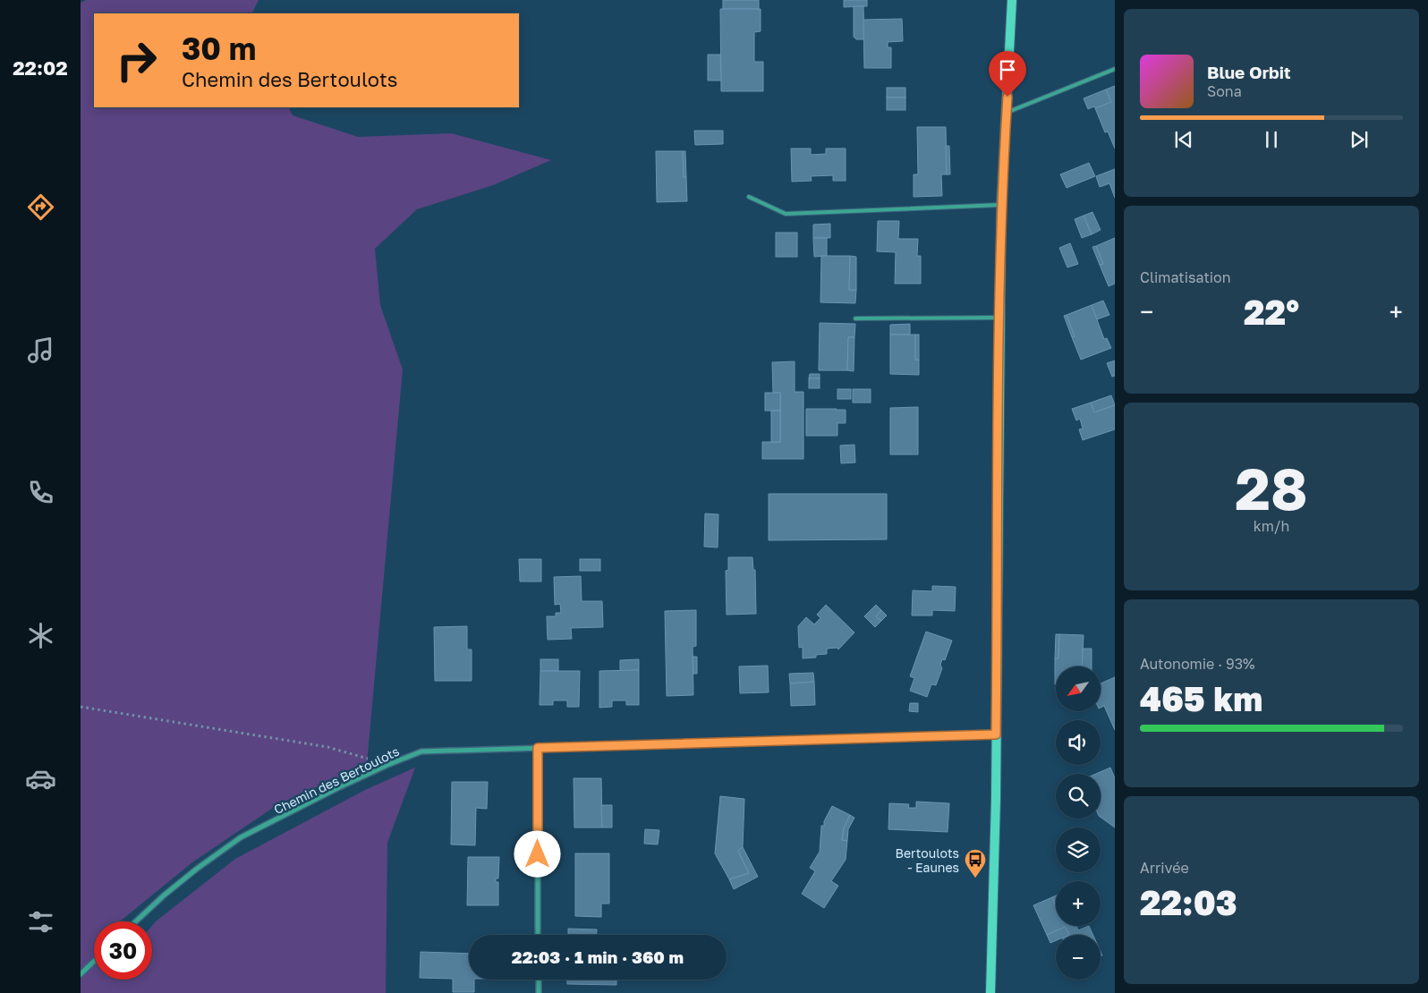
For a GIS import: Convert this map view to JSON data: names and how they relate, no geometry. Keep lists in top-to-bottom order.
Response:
{
  "streets": {
    "street": ["Chemin des Bertoulots"]
  },
  "places": {
    "bus stop": ["Bertoulots - Eaunes"]
  },
  "north": "bottom left",
  "page": {
    "tabs": "22:02",
    "turn": ["30 m", "Chemin des Bertoulots"],
    "song": ["Blue Orbit", "Sona"],
    "tile": [
      "Climatisation",
      ["28", "km/h"],
      ["Autonomie · 93%", "465 km"],
      ["Arrivée", "22:03"]
    ],
    "heat": ["−", "22°", "+"],
    "map_buttons": ["+", "−"],
    "limit": "30",
    "trip": "22:03 · 1 min · 360 m"
  }
}
